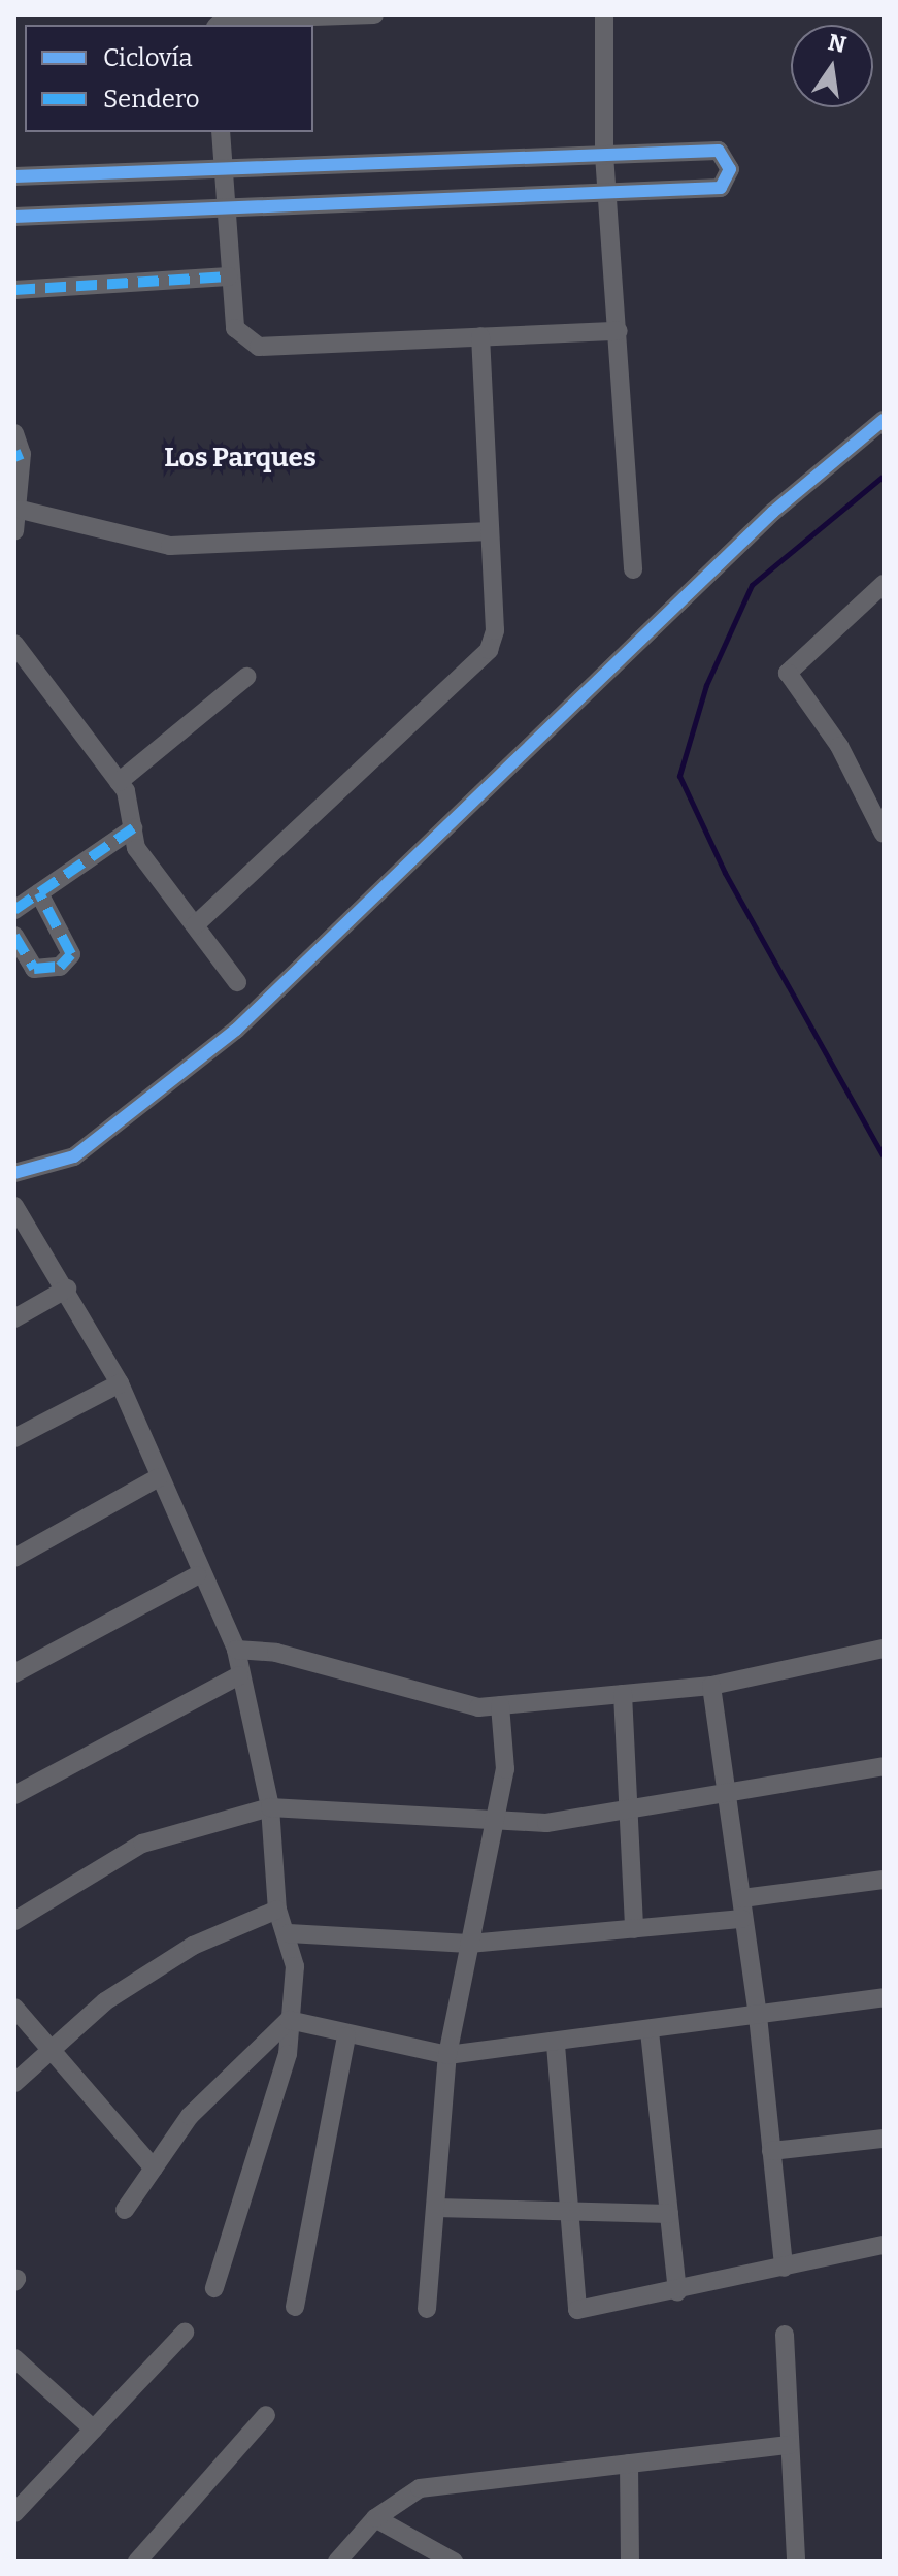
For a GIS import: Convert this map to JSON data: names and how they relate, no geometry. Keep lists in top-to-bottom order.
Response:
{
  "districts": ["Los Parques"],
  "legend": ["Ciclovía", "Sendero"],
  "north": "top"
}
